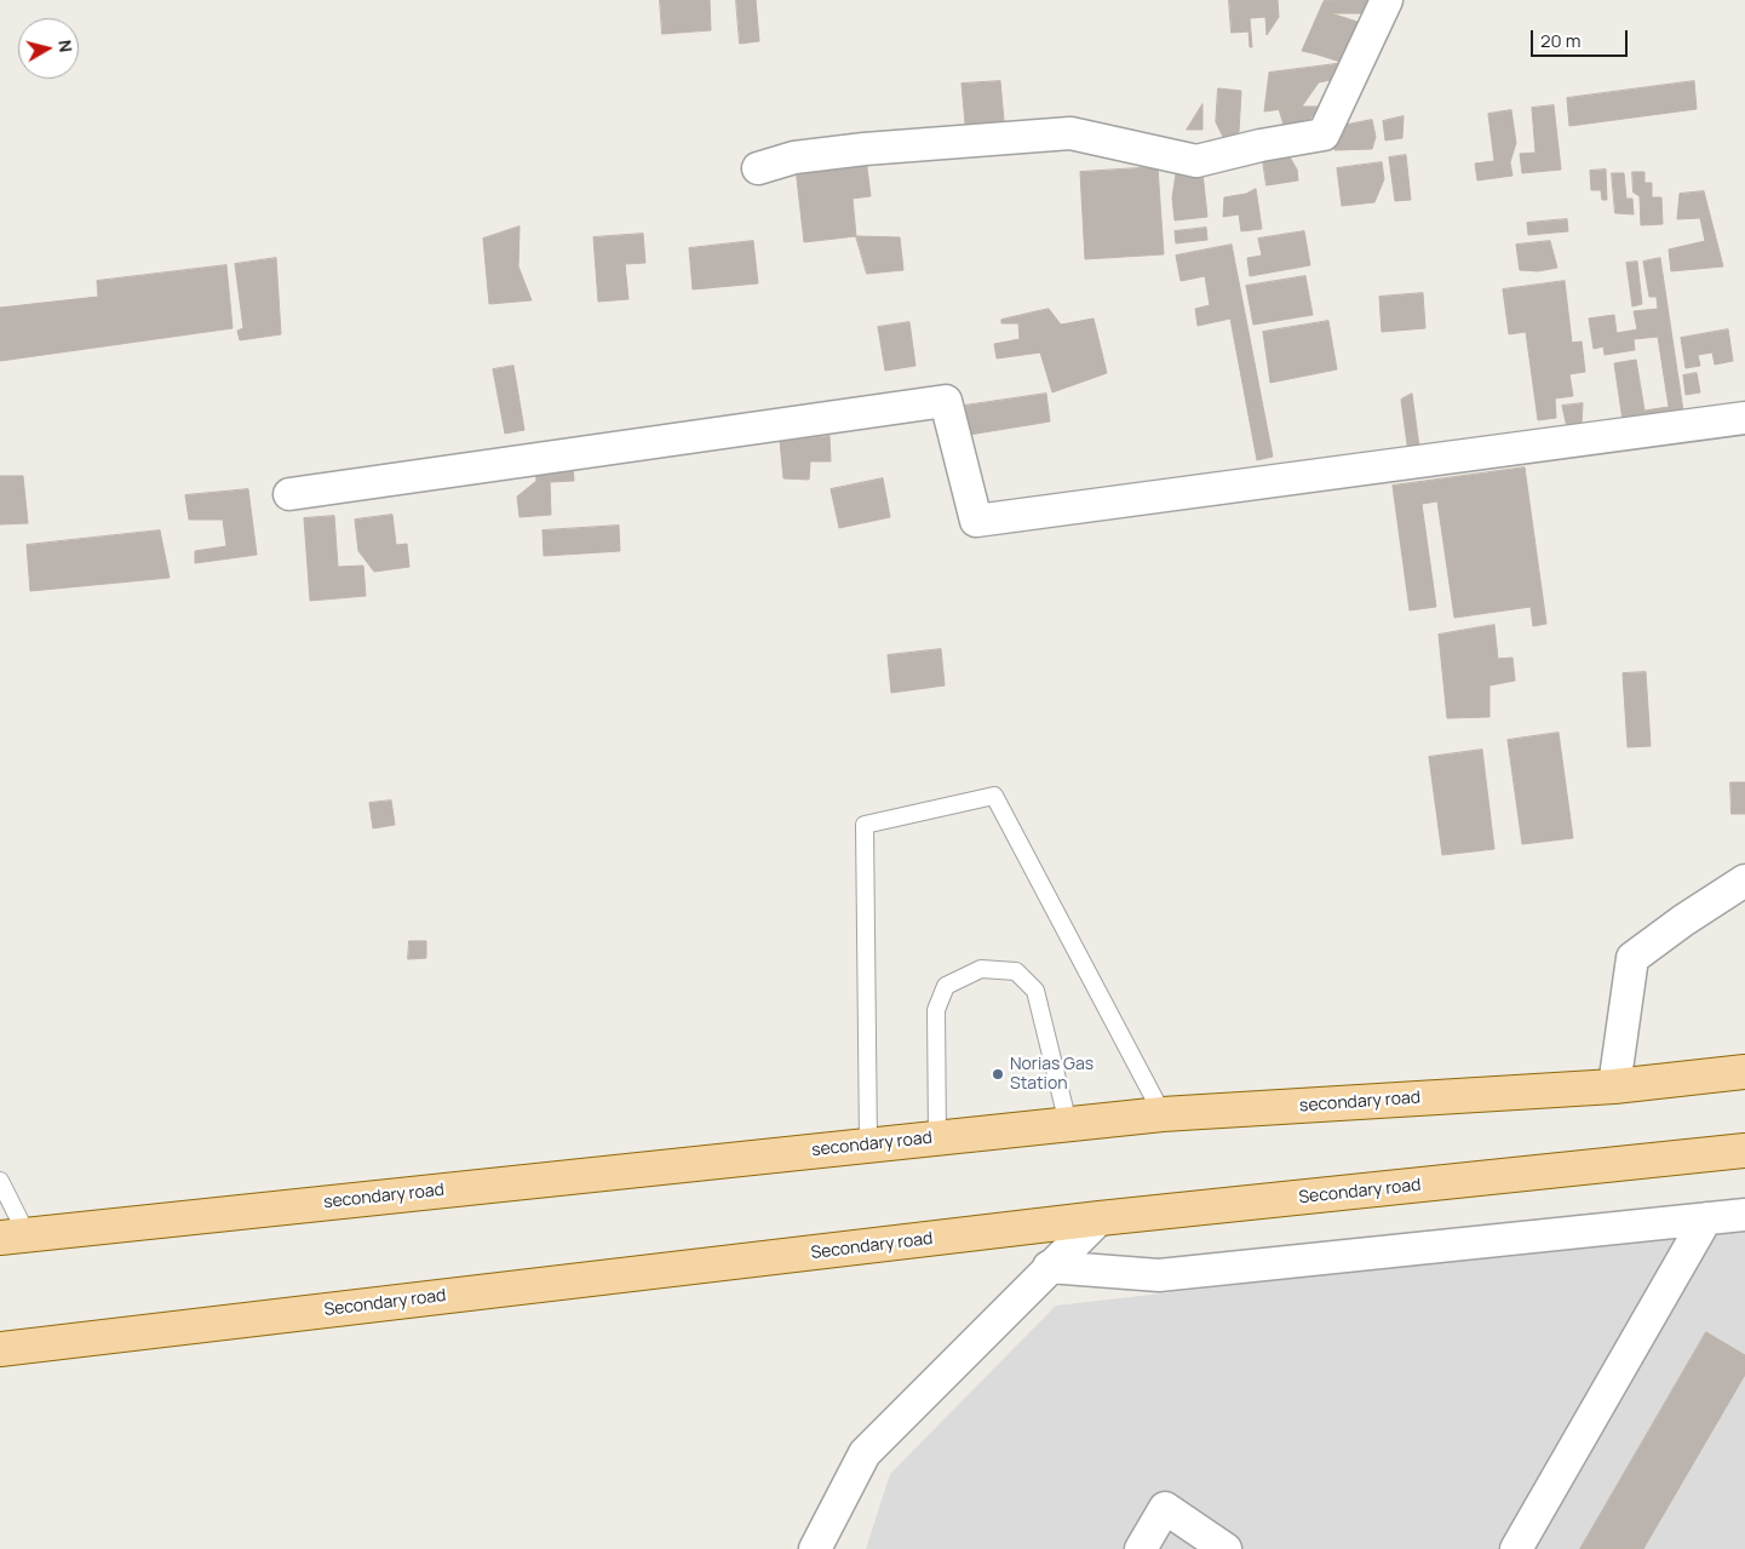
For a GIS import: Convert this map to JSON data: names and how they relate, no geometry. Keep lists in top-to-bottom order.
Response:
{
  "streets": {
    "main road": ["secondary road", "Secondary road"]
  },
  "places": ["Norias Gas Station"],
  "scale_bar": "20 m",
  "north": "right"
}
